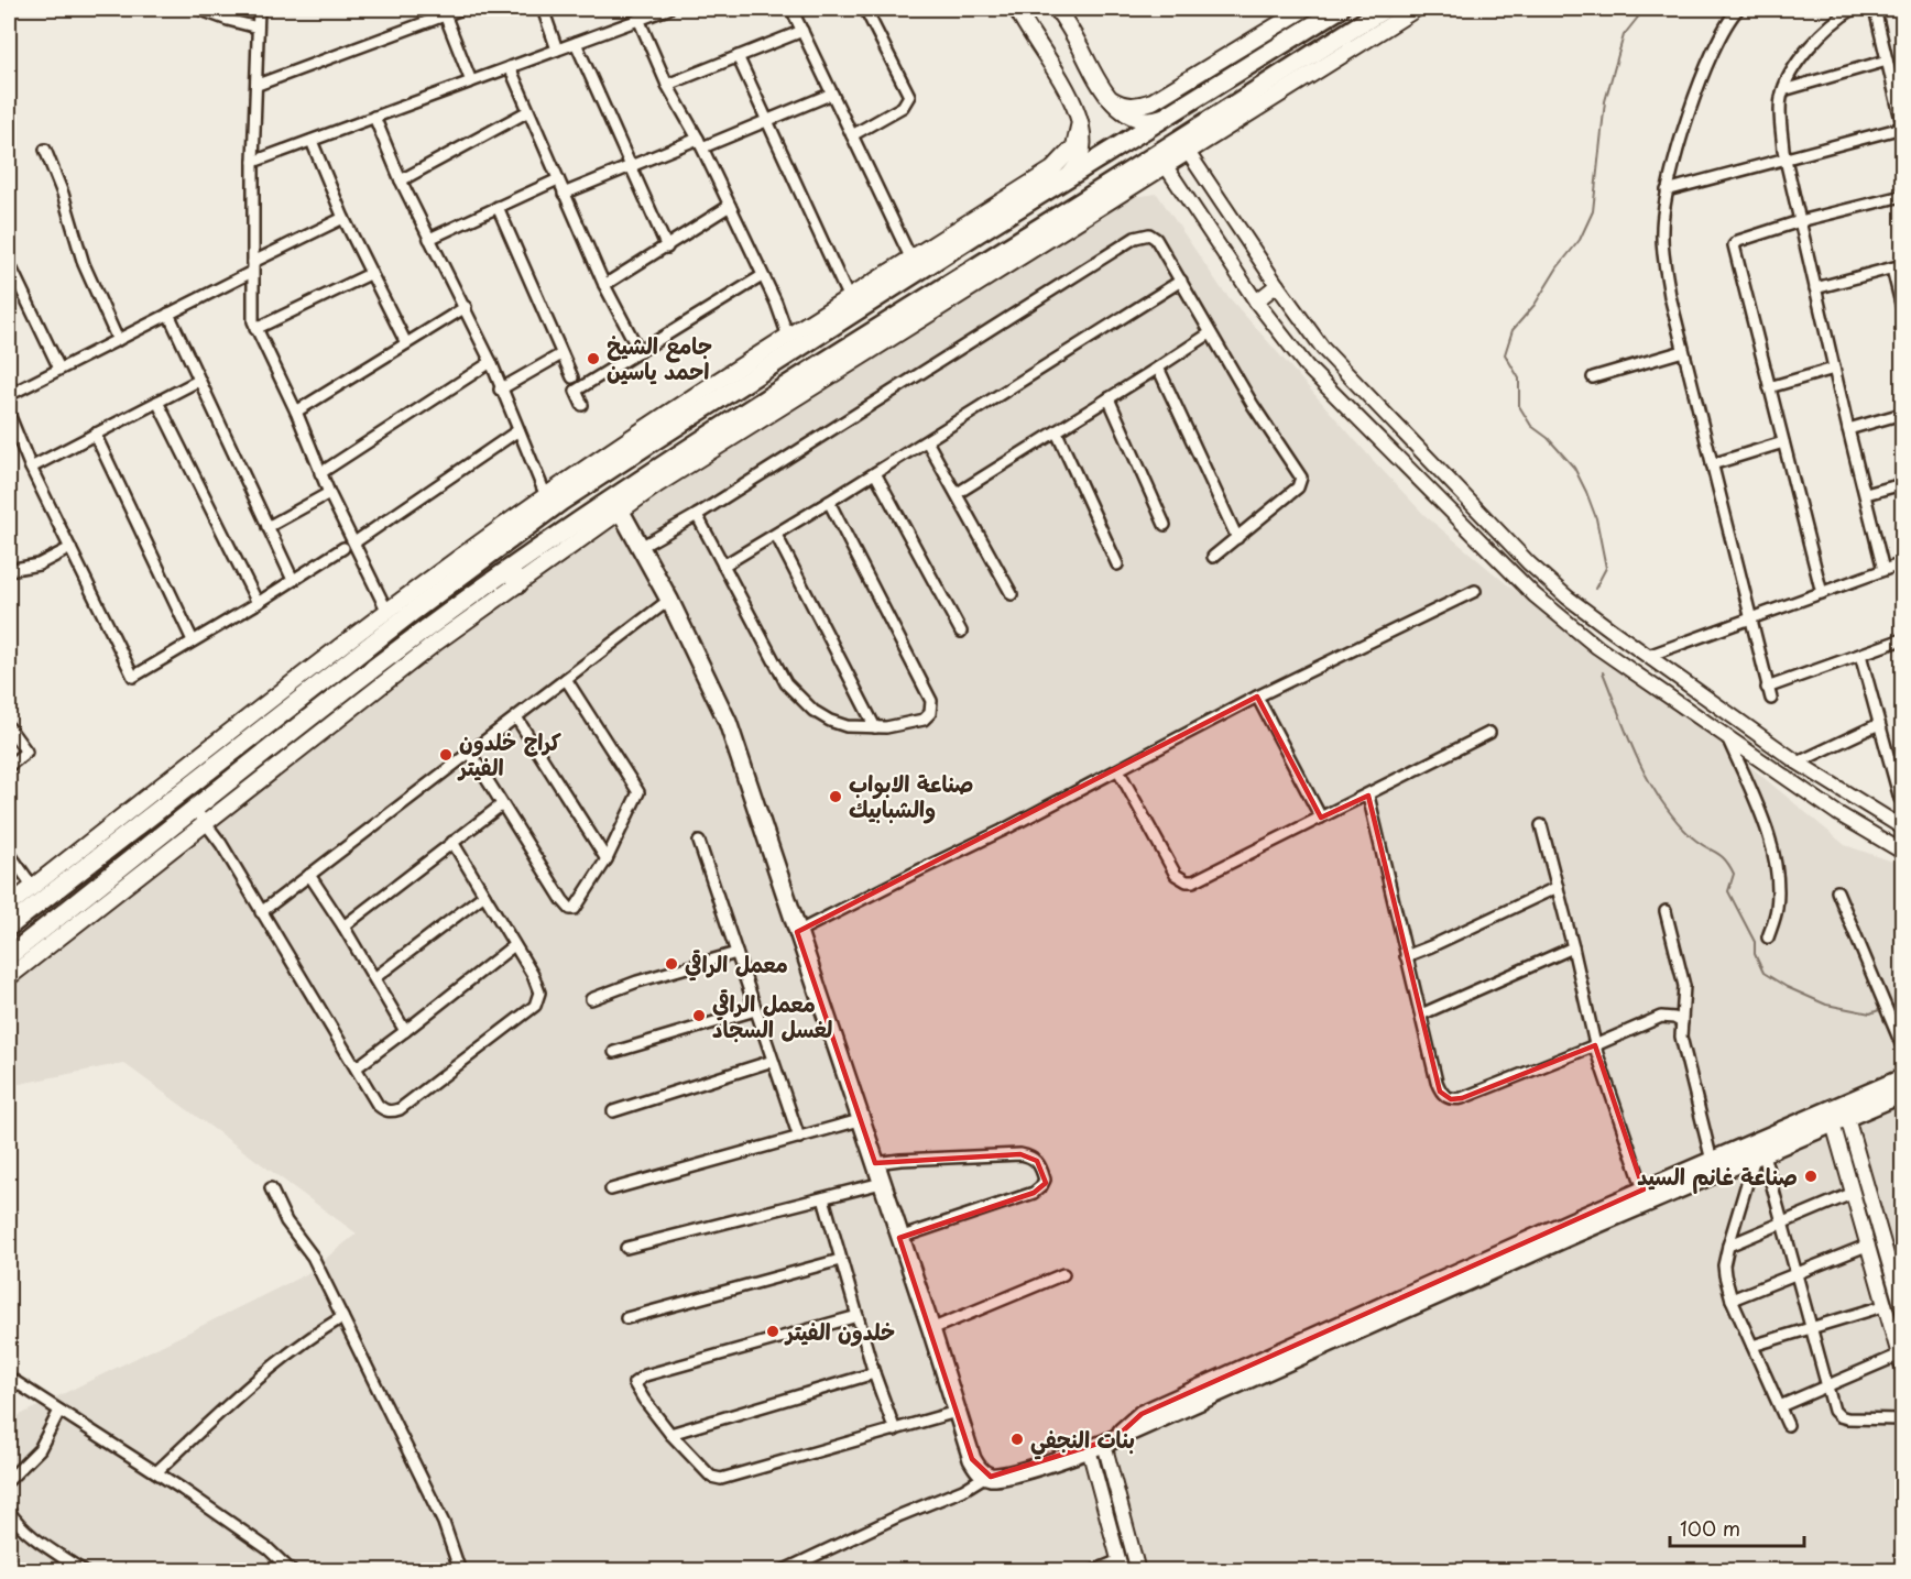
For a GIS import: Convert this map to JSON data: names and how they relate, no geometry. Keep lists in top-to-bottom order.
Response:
{
  "places": [
    "جامع الشيخ احمد ياسين",
    "كراج خلدون الفيتر",
    "صناعة الابواب والشبابيك",
    "معمل الراقي",
    "معمل الراقي لغسل السجاد",
    "صناعة غانم السيد",
    "خلدون الفيتر",
    "بنات النجفي"
  ],
  "scale_bar": "100 m"
}
